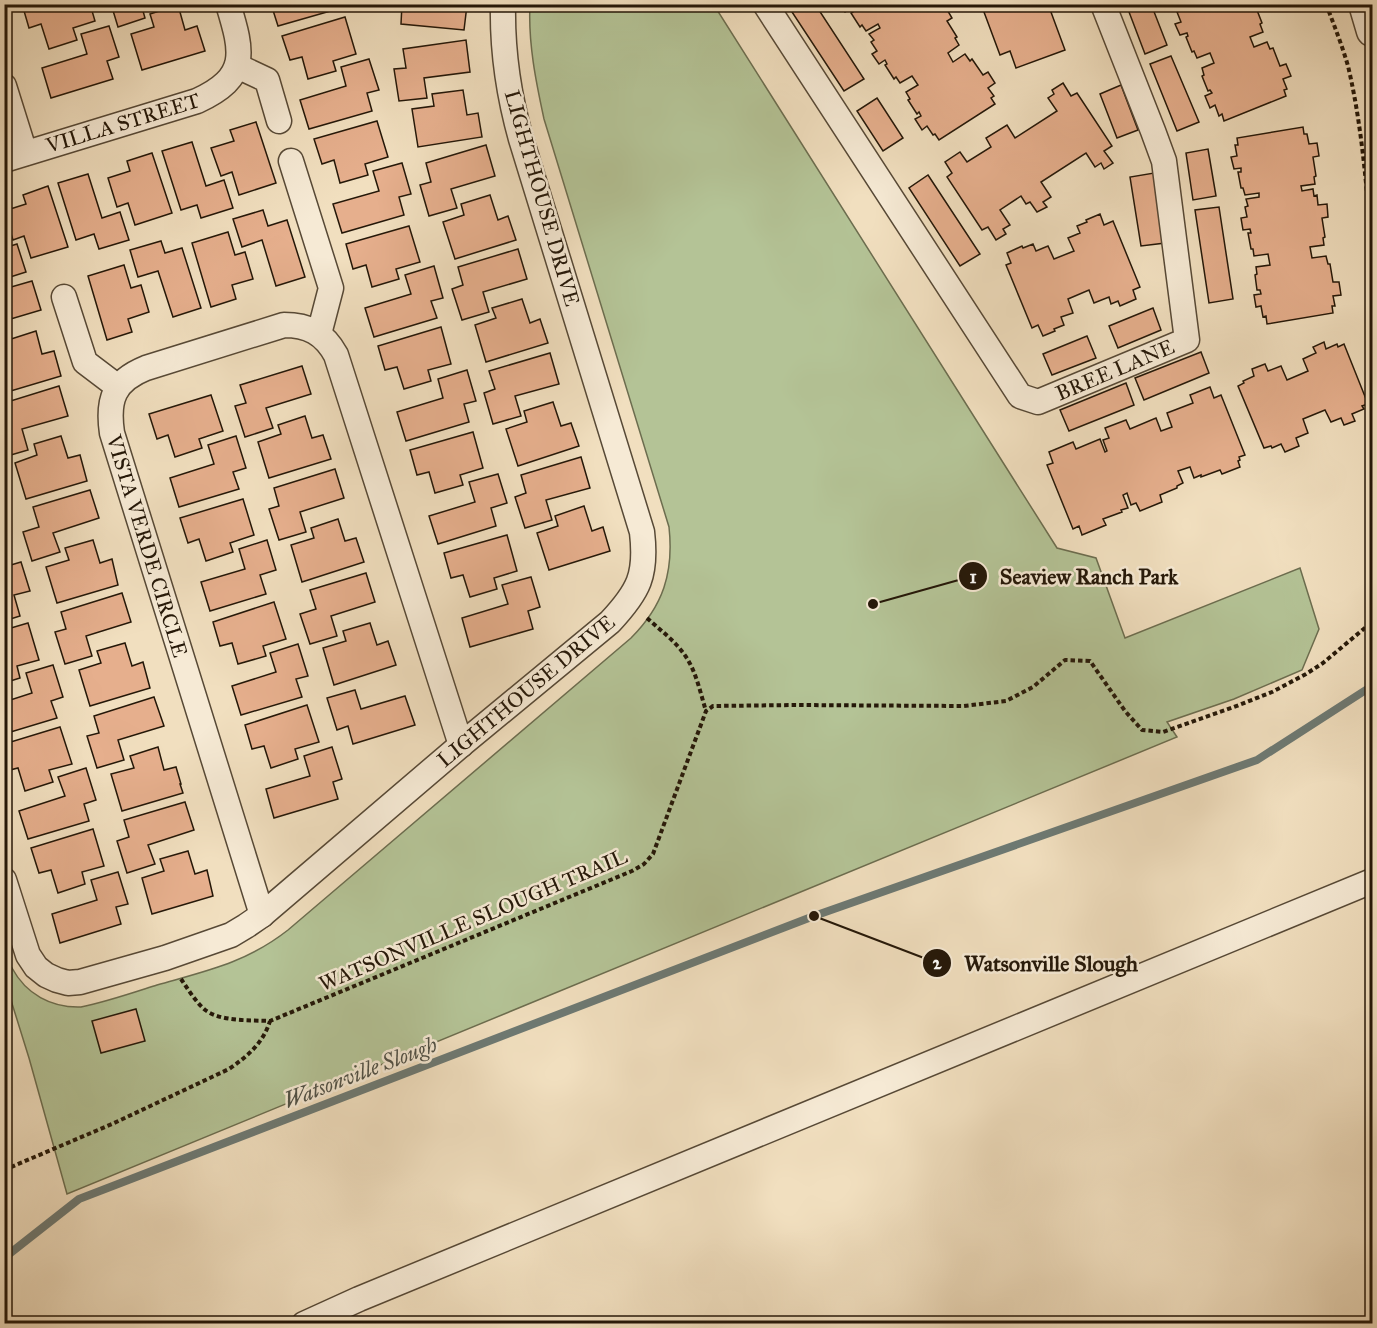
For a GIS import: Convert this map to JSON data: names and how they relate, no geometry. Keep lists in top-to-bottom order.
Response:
{
  "streets": {
    "street": [
      "VILLA STREET",
      "LIGHTHOUSE DRIVE",
      "BREE LANE",
      "VISTA VERDE CIRCLE"
    ],
    "path": ["WATSONVILLE SLOUGH TRAIL"]
  },
  "crossings": [
    ["LIGHTHOUSE DRIVE", "VISTA VERDE CIRCLE"]
  ],
  "water": ["Watsonville Slough"],
  "places": ["Seaview Ranch Park", "Watsonville Slough"]
}
